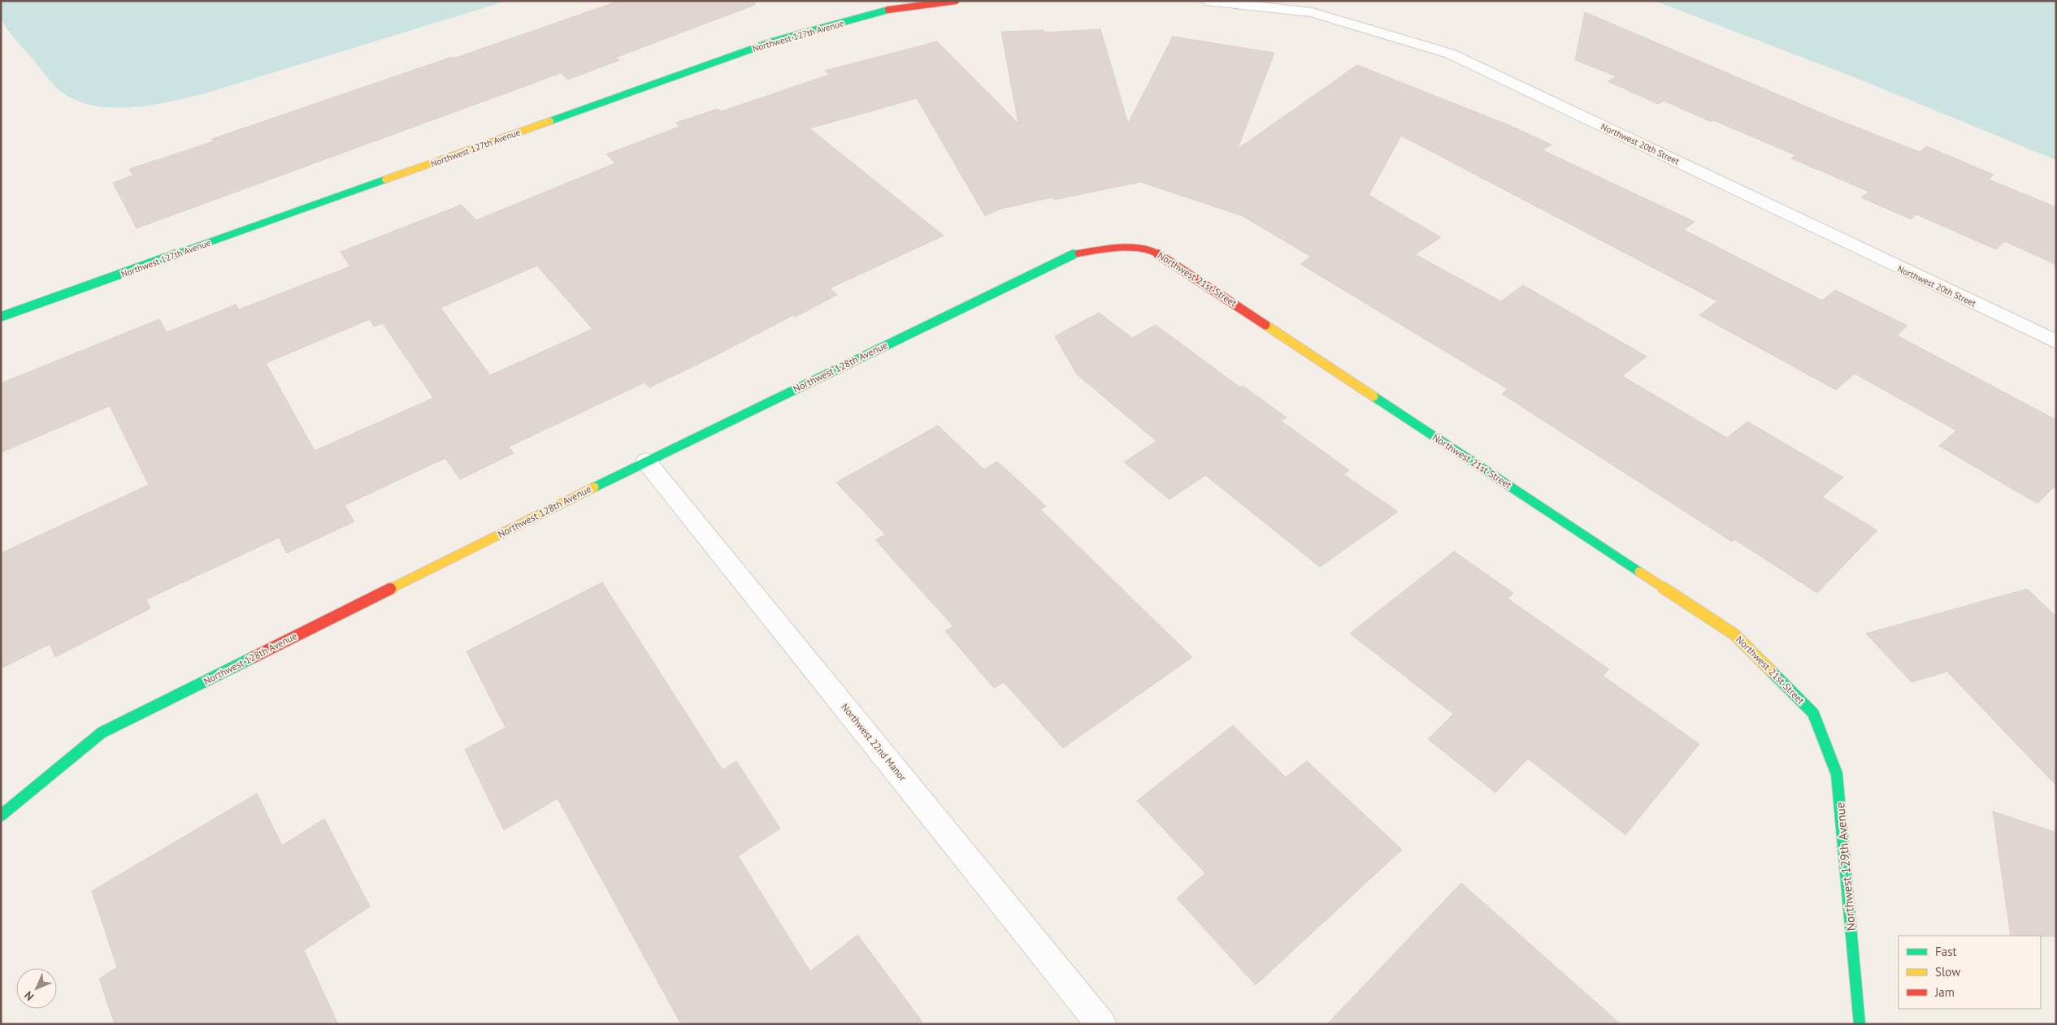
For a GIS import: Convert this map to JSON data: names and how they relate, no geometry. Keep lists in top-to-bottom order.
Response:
{
  "streets": {
    "street": [
      "Northwest 127th Avenue",
      "Northwest 20th Street",
      "Northwest 21st Street",
      "Northwest 128th Avenue",
      "Northwest 22nd Manor",
      "Northwest 129th Avenue"
    ]
  },
  "crossings": [
    ["Northwest 21st Street", "Northwest 128th Avenue"],
    ["Northwest 21st Street", "Northwest 129th Avenue"],
    ["Northwest 128th Avenue", "Northwest 22nd Manor"]
  ],
  "legend": ["Fast", "Slow", "Jam"],
  "north": "bottom left"
}
